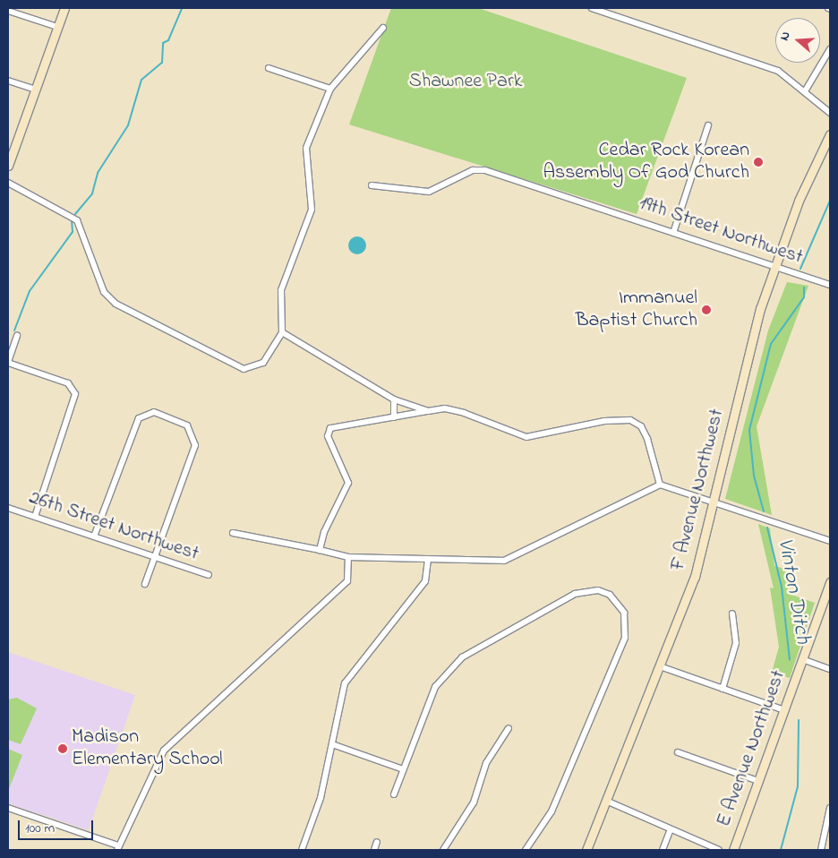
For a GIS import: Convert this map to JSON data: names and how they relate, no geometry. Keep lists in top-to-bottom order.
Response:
{
  "streets": {
    "main road": ["F Avenue Northwest", "E Avenue Northwest"],
    "street": ["19th Street Northwest", "26th Street Northwest"]
  },
  "crossings": [
    ["19th Street Northwest", "F Avenue Northwest"]
  ],
  "water": ["Vinton Ditch"],
  "parks": ["Shawnee Park"],
  "places": ["Cedar Rock Korean Assembly Of God Church", "Immanuel Baptist Church", "Madison Elementary School"],
  "scale_bar": "100 m",
  "north": "left"
}
